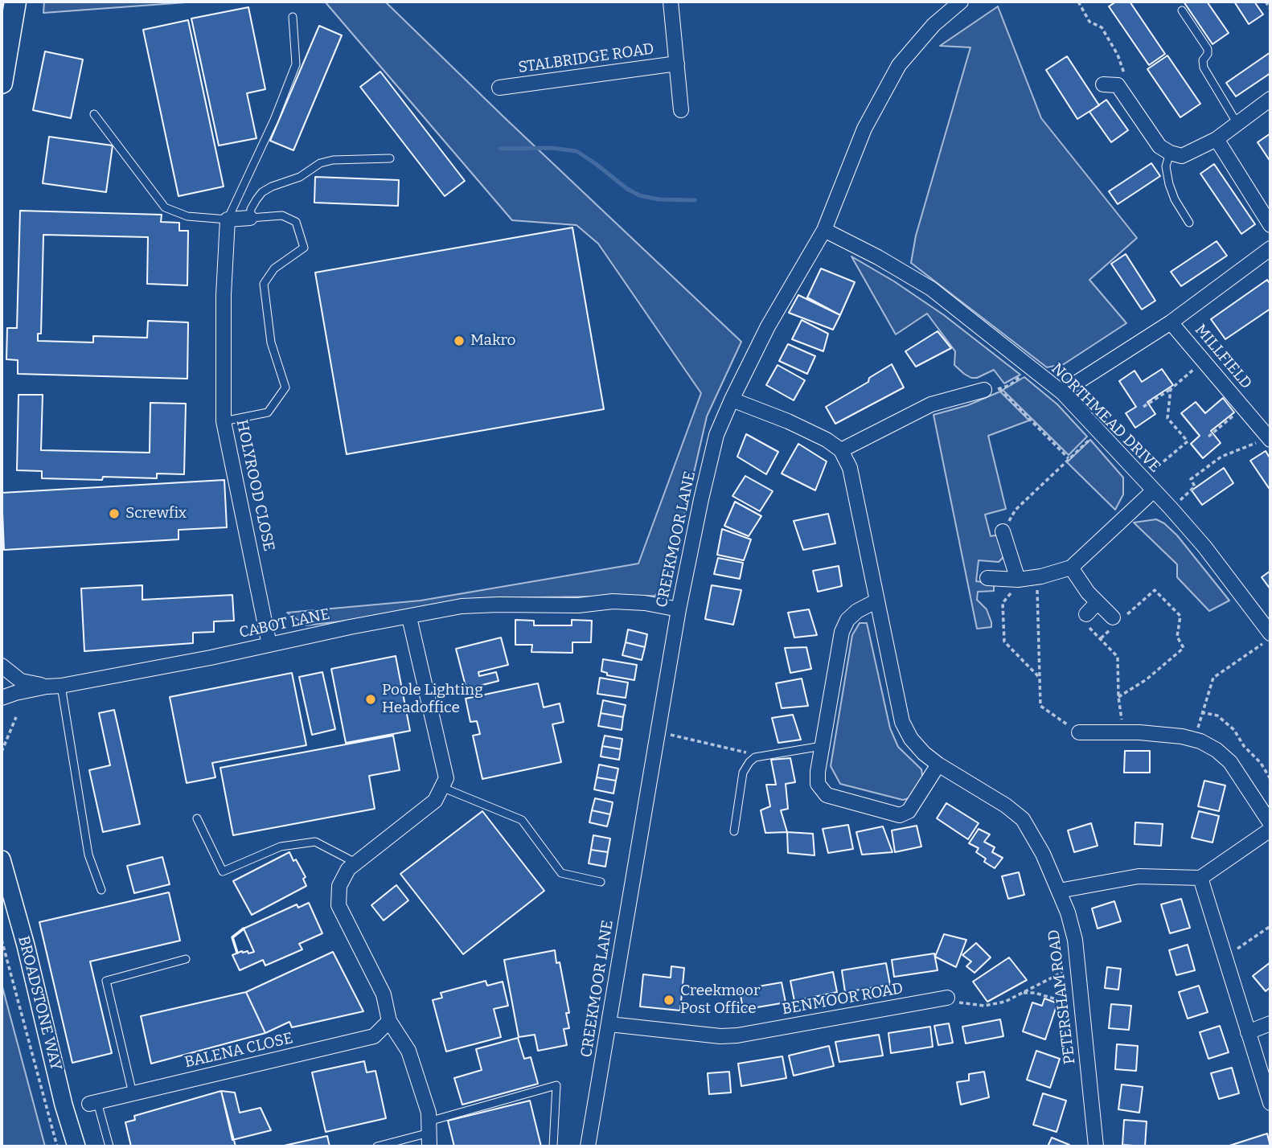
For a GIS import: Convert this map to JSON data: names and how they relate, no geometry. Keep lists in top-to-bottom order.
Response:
{
  "streets": {
    "street": [
      "STALBRIDGE ROAD",
      "MILLFIELD",
      "NORTHMEAD DRIVE",
      "HOLYROOD CLOSE",
      "CREEKMOOR LANE",
      "CABOT LANE",
      "PETERSHAM ROAD",
      "BENMOOR ROAD",
      "BROADSTONE WAY",
      "BALENA CLOSE"
    ]
  },
  "crossings": [
    ["MILLFIELD", "NORTHMEAD DRIVE"],
    ["NORTHMEAD DRIVE", "CREEKMOOR LANE"],
    ["HOLYROOD CLOSE", "CABOT LANE"],
    ["CREEKMOOR LANE", "CABOT LANE"],
    ["CREEKMOOR LANE", "BENMOOR ROAD"]
  ],
  "places": [
    "Makro",
    "Screwfix",
    "Poole Lighting Headoffice",
    "Creekmoor Post Office"
  ]
}
